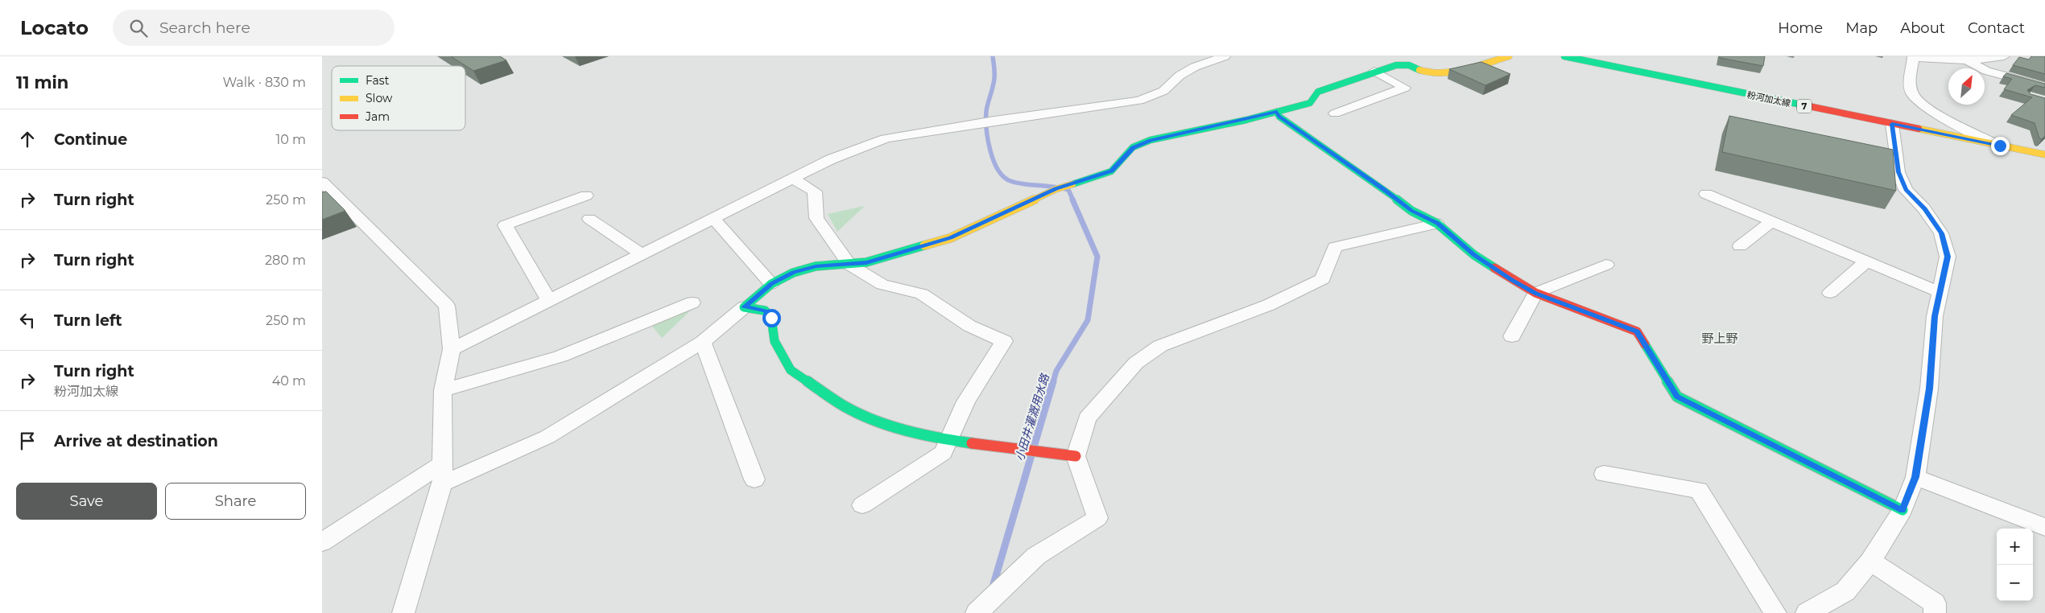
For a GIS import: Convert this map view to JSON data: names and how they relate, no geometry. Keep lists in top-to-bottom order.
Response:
{
  "streets": {
    "street": ["粉河加太線", "7"]
  },
  "districts": ["野上野"],
  "water": ["小田井灌漑用水路"],
  "legend": ["Fast", "Slow", "Jam"],
  "north": "top right",
  "page": {
    "header": "Locato",
    "search": "Search here",
    "nav": [
      "Home",
      "Map",
      "About",
      "Contact"
    ],
    "heading": ["11 min", "Walk · 830 m"],
    "list": [
      ["Continue", "10 m"],
      ["Turn right", "250 m"],
      ["Turn right", "280 m"],
      ["Turn left", "250 m"],
      ["Turn right", "粉河加太線", "40 m"],
      "Arrive at destination"
    ],
    "buttons": ["Save", "Share"],
    "map_buttons": ["+", "−"]
  }
}
